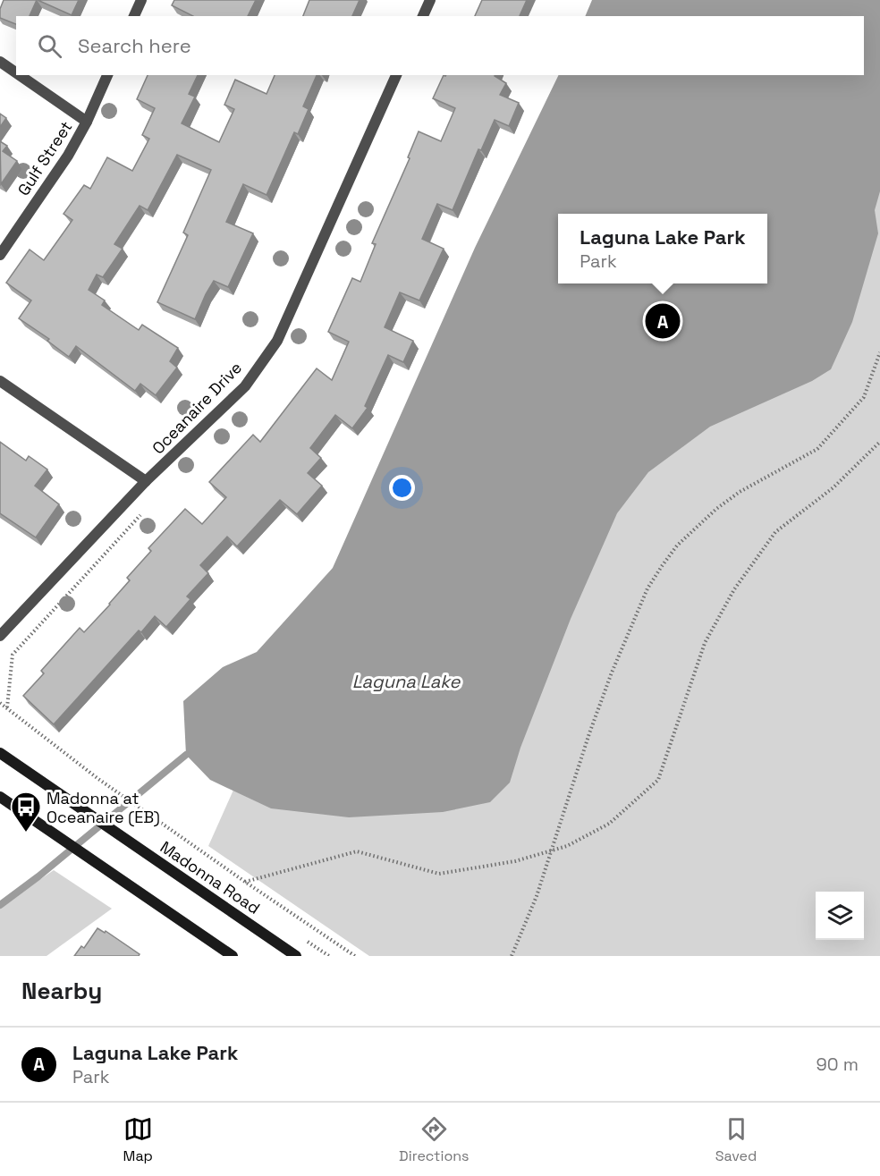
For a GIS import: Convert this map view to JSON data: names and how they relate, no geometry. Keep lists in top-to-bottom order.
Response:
{
  "streets": {
    "main road": ["Madonna Road"],
    "street": ["Gulf Street", "Oceanaire Drive"]
  },
  "water": ["Laguna Lake"],
  "places": {
    "bus stop": ["Madonna at Oceanaire (EB)"]
  },
  "page": {
    "search": "Search here",
    "popup": ["Laguna Lake Park", "Park"],
    "pins": "A",
    "heading": "Nearby",
    "list": [
      {
        "mark": "A",
        "name": "Laguna Lake Park",
        "note": "Park",
        "value": "90 m"
      }
    ],
    "nav": ["Map", "Directions", "Saved"]
  }
}
